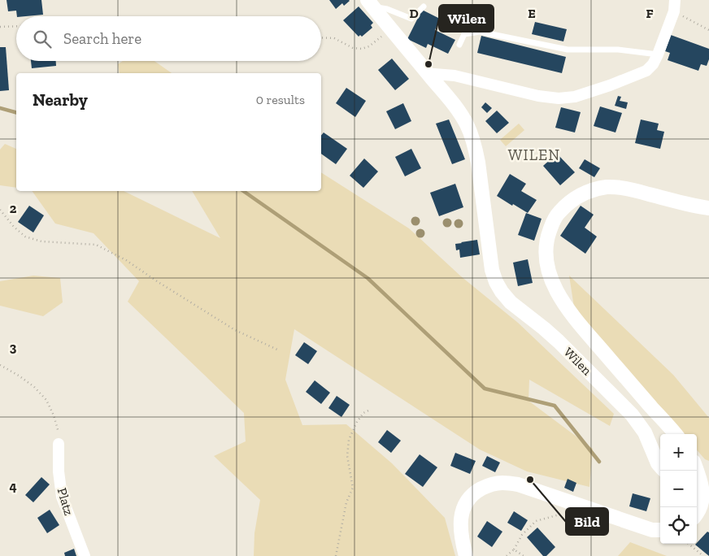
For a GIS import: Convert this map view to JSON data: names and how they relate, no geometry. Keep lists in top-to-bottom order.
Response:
{
  "streets": {
    "street": ["Wilen", "Platz"]
  },
  "districts": ["WILEN"],
  "places": ["Wilen", "Bild"],
  "page": {
    "search": "Search here",
    "heading": ["Nearby", "0 results"],
    "map_buttons": ["+", "−"]
  },
  "grid": {
    "columns": ["D", "E", "F"],
    "rows": ["2", "3", "4"]
  }
}
